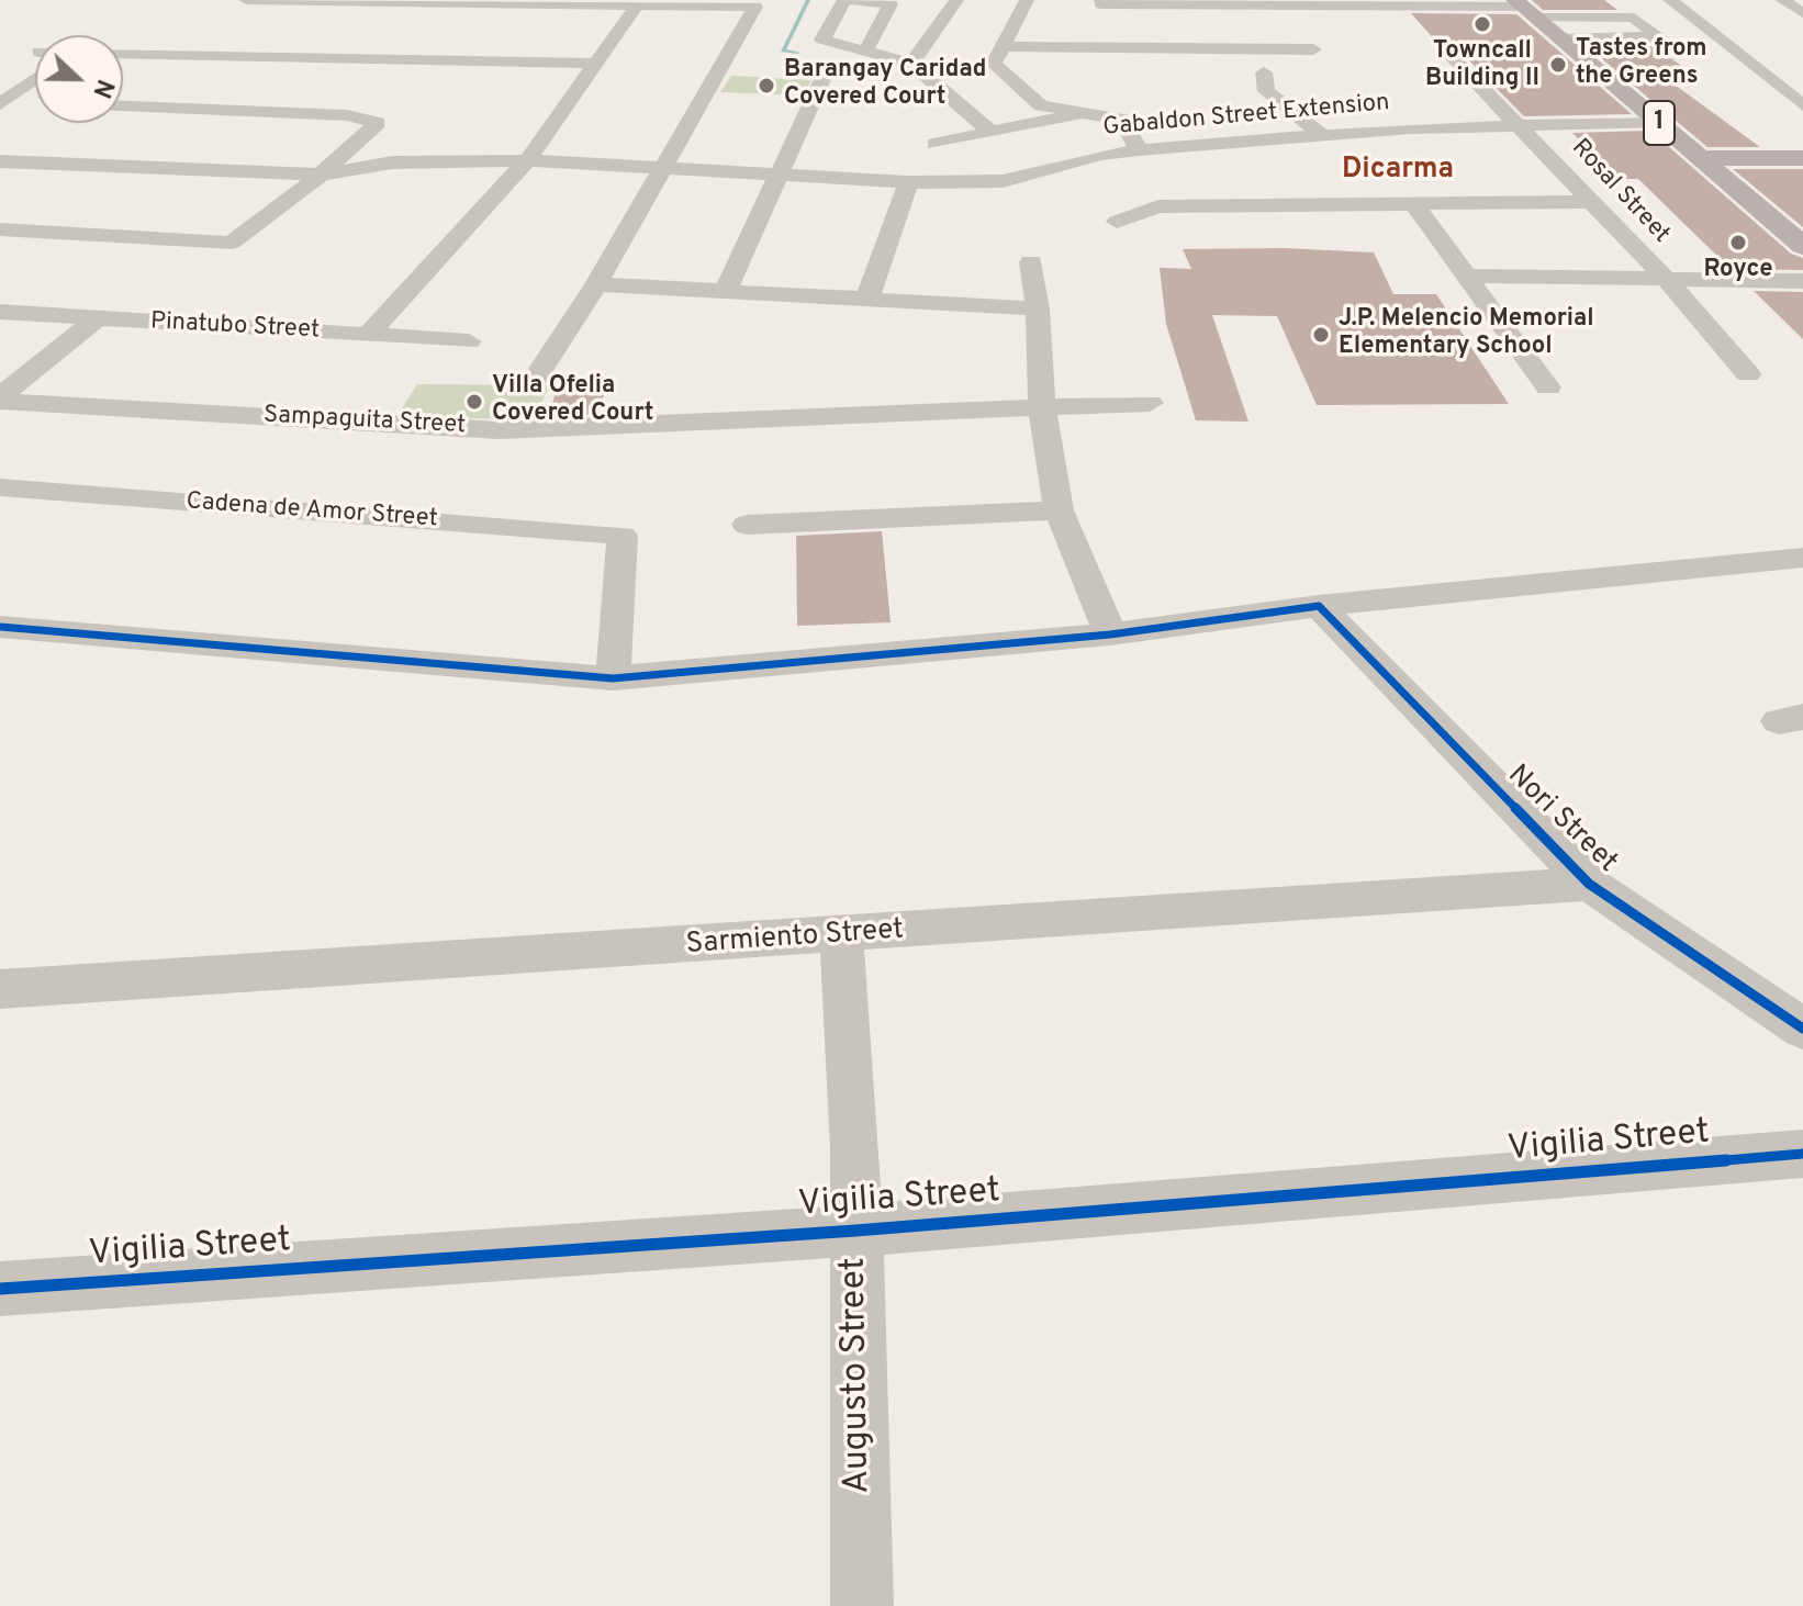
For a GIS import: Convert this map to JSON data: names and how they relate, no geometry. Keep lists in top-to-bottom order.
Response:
{
  "streets": {
    "main road": ["1"],
    "street": [
      "Gabaldon Street Extension",
      "Rosal Street",
      "Pinatubo Street",
      "Sampaguita Street",
      "Cadena de Amor Street",
      "Nori Street",
      "Sarmiento Street",
      "Vigilia Street",
      "Augusto Street"
    ]
  },
  "crossings": [
    ["Gabaldon Street Extension", "1"],
    ["Gabaldon Street Extension", "Rosal Street"],
    ["Nori Street", "Sarmiento Street"],
    ["Sarmiento Street", "Augusto Street"],
    ["Vigilia Street", "Augusto Street"]
  ],
  "districts": ["Dicarma"],
  "places": [
    "Towncall Building II",
    "Tastes from the Greens",
    "Barangay Caridad Covered Court",
    "Royce",
    "J.P. Melencio Memorial Elementary School",
    "Villa Ofelia Covered Court"
  ],
  "north": "right"
}
